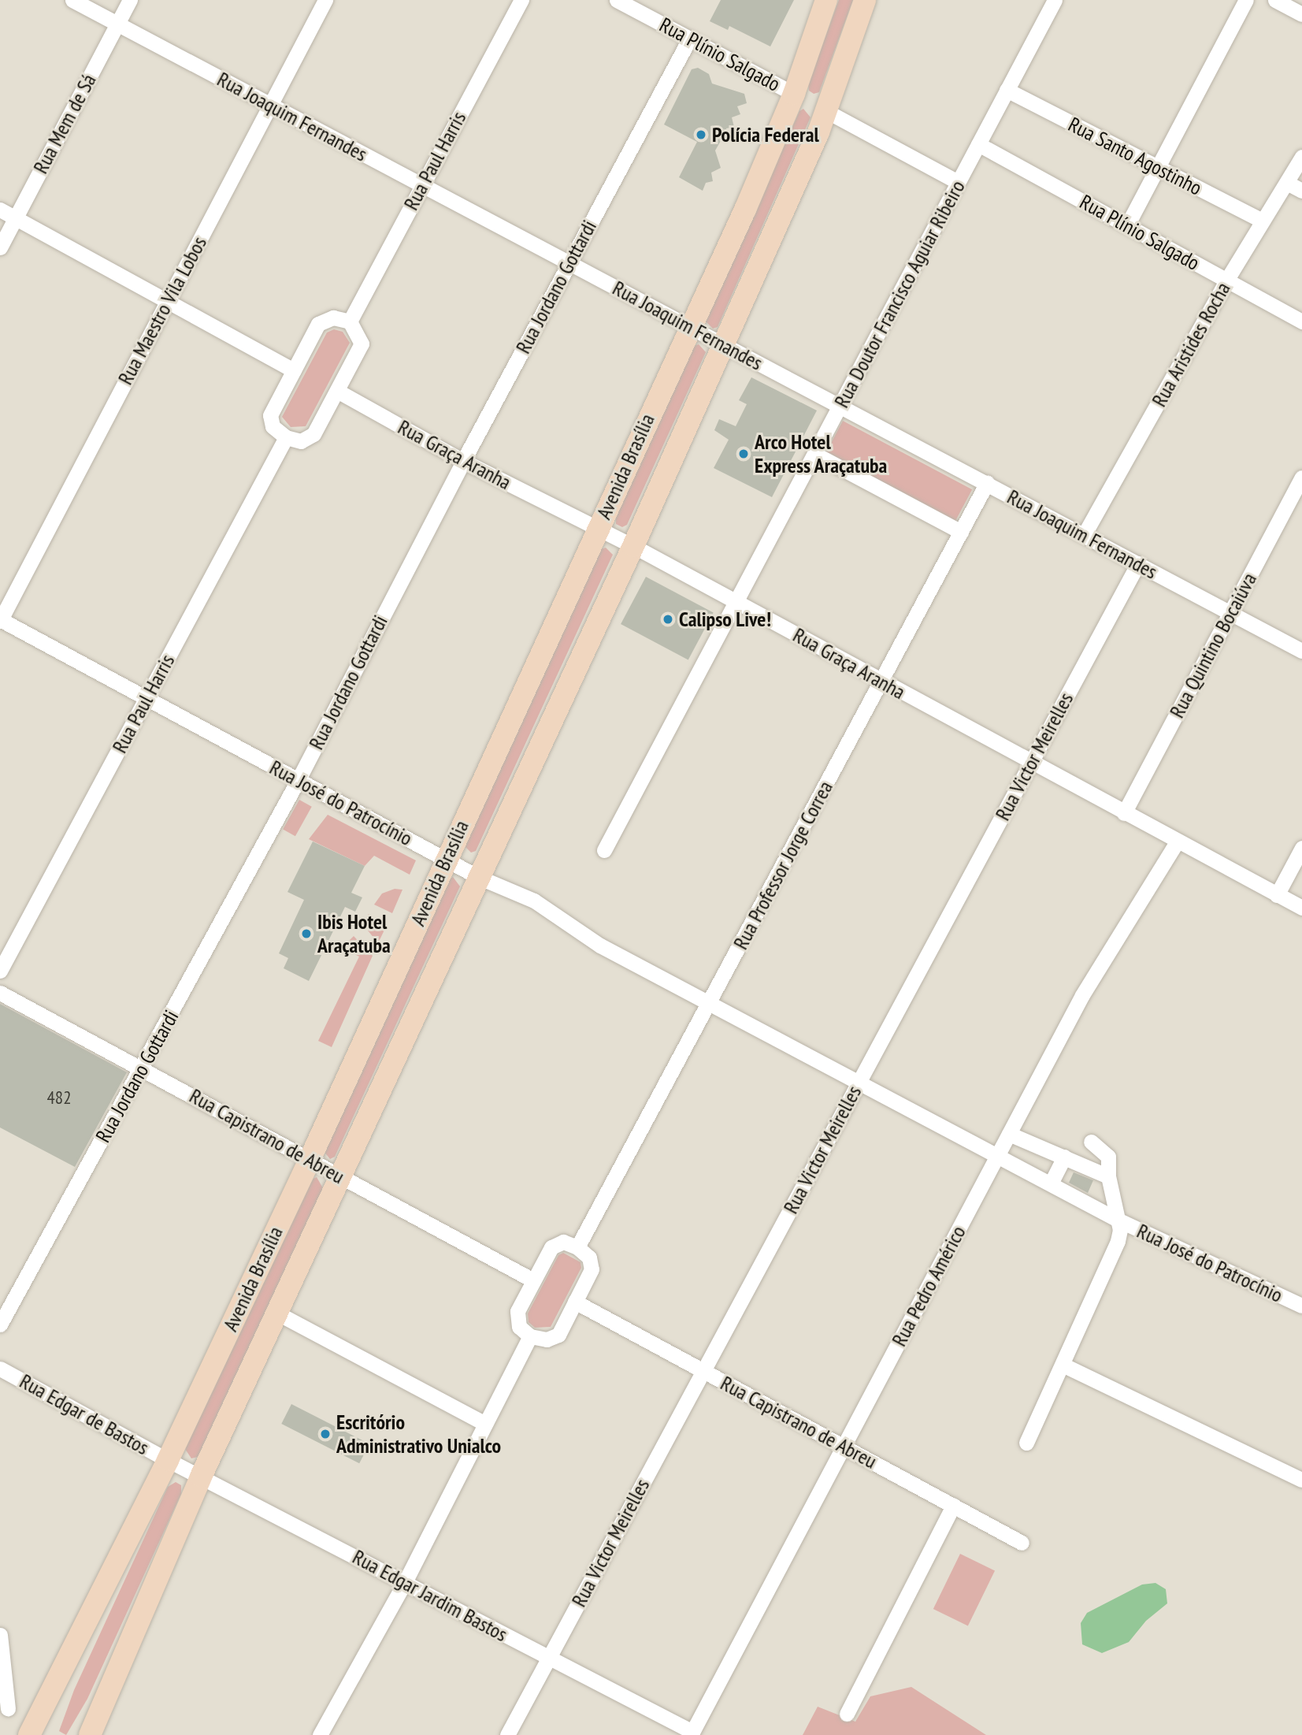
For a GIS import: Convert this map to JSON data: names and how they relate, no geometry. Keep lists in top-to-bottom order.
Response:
{
  "streets": {
    "main road": ["Avenida Brasília"],
    "street": [
      "Rua Plínio Salgado",
      "Rua Joaquim Fernandes",
      "Rua Mem de Sá",
      "Rua Santo Agostinho",
      "Rua Paul Harris",
      "Rua Jordano Gottardi",
      "Rua Doutor Francisco Aguiar Ribeiro",
      "Rua Maestro Vila Lobos",
      "Rua Aristides Rocha",
      "Rua Graça Aranha",
      "Rua Quintino Bocaiúva",
      "Rua Victor Meirelles",
      "Rua José do Patrocínio",
      "Rua Professor Jorge Correa",
      "Rua Capistrano de Abreu",
      "Rua Pedro Américo",
      "Rua Edgar de Bastos",
      "Rua Edgar Jardim Bastos"
    ]
  },
  "crossings": [
    ["Rua Plínio Salgado", "Rua Jordano Gottardi"],
    ["Rua Plínio Salgado", "Rua Doutor Francisco Aguiar Ribeiro"],
    ["Rua Plínio Salgado", "Rua Aristides Rocha"],
    ["Rua Plínio Salgado", "Avenida Brasília"],
    ["Rua Joaquim Fernandes", "Rua Mem de Sá"],
    ["Rua Joaquim Fernandes", "Rua Paul Harris"],
    ["Rua Joaquim Fernandes", "Rua Jordano Gottardi"],
    ["Rua Joaquim Fernandes", "Rua Doutor Francisco Aguiar Ribeiro"],
    ["Rua Joaquim Fernandes", "Rua Maestro Vila Lobos"],
    ["Rua Joaquim Fernandes", "Rua Aristides Rocha"],
    ["Rua Joaquim Fernandes", "Avenida Brasília"],
    ["Rua Joaquim Fernandes", "Rua Quintino Bocaiúva"],
    ["Rua Joaquim Fernandes", "Rua Victor Meirelles"],
    ["Rua Joaquim Fernandes", "Rua Professor Jorge Correa"],
    ["Rua Santo Agostinho", "Rua Doutor Francisco Aguiar Ribeiro"],
    ["Rua Santo Agostinho", "Rua Aristides Rocha"],
    ["Rua Paul Harris", "Rua José do Patrocínio"],
    ["Rua Jordano Gottardi", "Rua Graça Aranha"],
    ["Rua Jordano Gottardi", "Rua José do Patrocínio"],
    ["Rua Jordano Gottardi", "Rua Capistrano de Abreu"],
    ["Rua Doutor Francisco Aguiar Ribeiro", "Rua Graça Aranha"],
    ["Rua Maestro Vila Lobos", "Rua José do Patrocínio"],
    ["Rua Graça Aranha", "Avenida Brasília"],
    ["Rua Graça Aranha", "Rua Quintino Bocaiúva"],
    ["Rua Graça Aranha", "Rua Victor Meirelles"],
    ["Rua Graça Aranha", "Rua Professor Jorge Correa"],
    ["Rua Graça Aranha", "Rua Pedro Américo"],
    ["Avenida Brasília", "Rua José do Patrocínio"],
    ["Avenida Brasília", "Rua Capistrano de Abreu"],
    ["Avenida Brasília", "Rua Edgar de Bastos"],
    ["Avenida Brasília", "Rua Edgar Jardim Bastos"],
    ["Rua Victor Meirelles", "Rua José do Patrocínio"],
    ["Rua Victor Meirelles", "Rua Capistrano de Abreu"],
    ["Rua Victor Meirelles", "Rua Edgar Jardim Bastos"],
    ["Rua José do Patrocínio", "Rua Professor Jorge Correa"],
    ["Rua José do Patrocínio", "Rua Pedro Américo"],
    ["Rua Capistrano de Abreu", "Rua Pedro Américo"],
    ["Rua Pedro Américo", "Rua Edgar Jardim Bastos"],
    ["Rua Edgar de Bastos", "Rua Edgar Jardim Bastos"]
  ],
  "places": [
    "Polícia Federal",
    "Arco Hotel Express Araçatuba",
    "Calipso Live!",
    "Ibis Hotel Araçatuba",
    "Escritório Administrativo Unialco"
  ],
  "house_numbers": ["482"]
}
